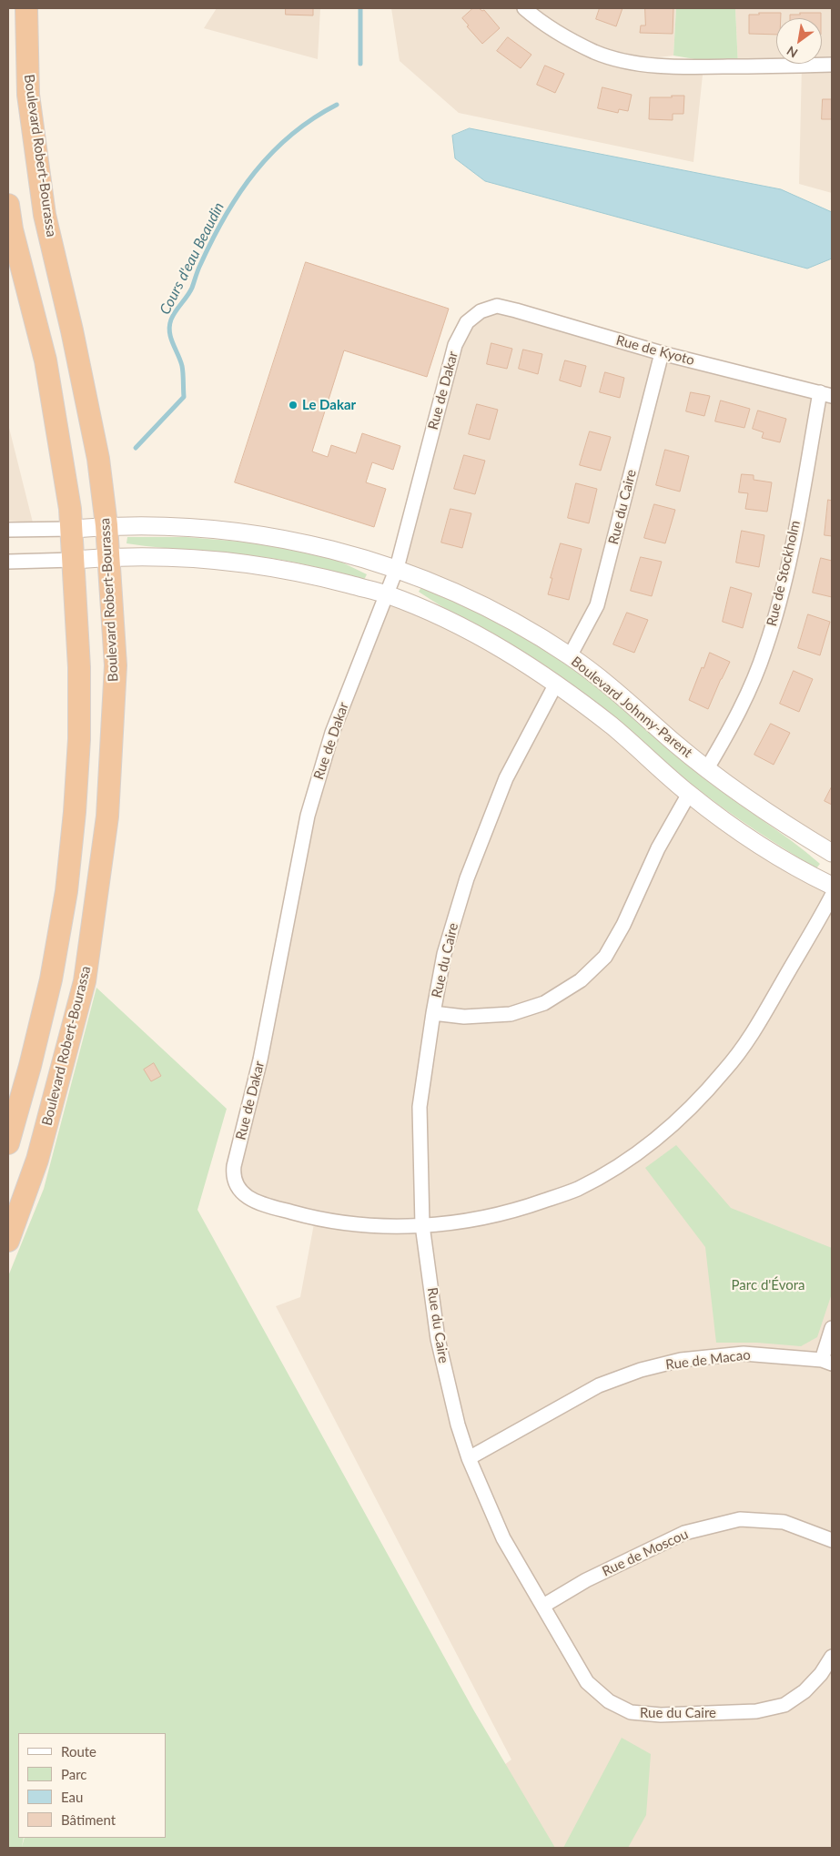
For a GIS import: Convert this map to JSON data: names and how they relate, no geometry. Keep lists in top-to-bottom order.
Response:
{
  "streets": {
    "highway": ["Boulevard Robert-Bourassa"],
    "street": [
      "Rue de Kyoto",
      "Rue de Dakar",
      "Rue du Caire",
      "Rue de Stockholm",
      "Boulevard Johnny-Parent",
      "Rue de Macao",
      "Rue de Moscou"
    ]
  },
  "crossings": [
    ["Boulevard Robert-Bourassa", "Boulevard Johnny-Parent"],
    ["Rue de Kyoto", "Rue de Dakar"],
    ["Rue de Kyoto", "Rue du Caire"],
    ["Rue de Kyoto", "Rue de Stockholm"],
    ["Rue de Dakar", "Rue du Caire"],
    ["Rue de Dakar", "Boulevard Johnny-Parent"],
    ["Rue du Caire", "Boulevard Johnny-Parent"],
    ["Rue du Caire", "Rue de Macao"],
    ["Rue du Caire", "Rue de Moscou"],
    ["Rue de Stockholm", "Boulevard Johnny-Parent"]
  ],
  "water": ["Cours d'eau Beaudin"],
  "parks": ["Parc d'Évora"],
  "places": ["Le Dakar"],
  "legend": [
    "Route",
    "Parc",
    "Eau",
    "Bâtiment"
  ],
  "north": "bottom left"
}
